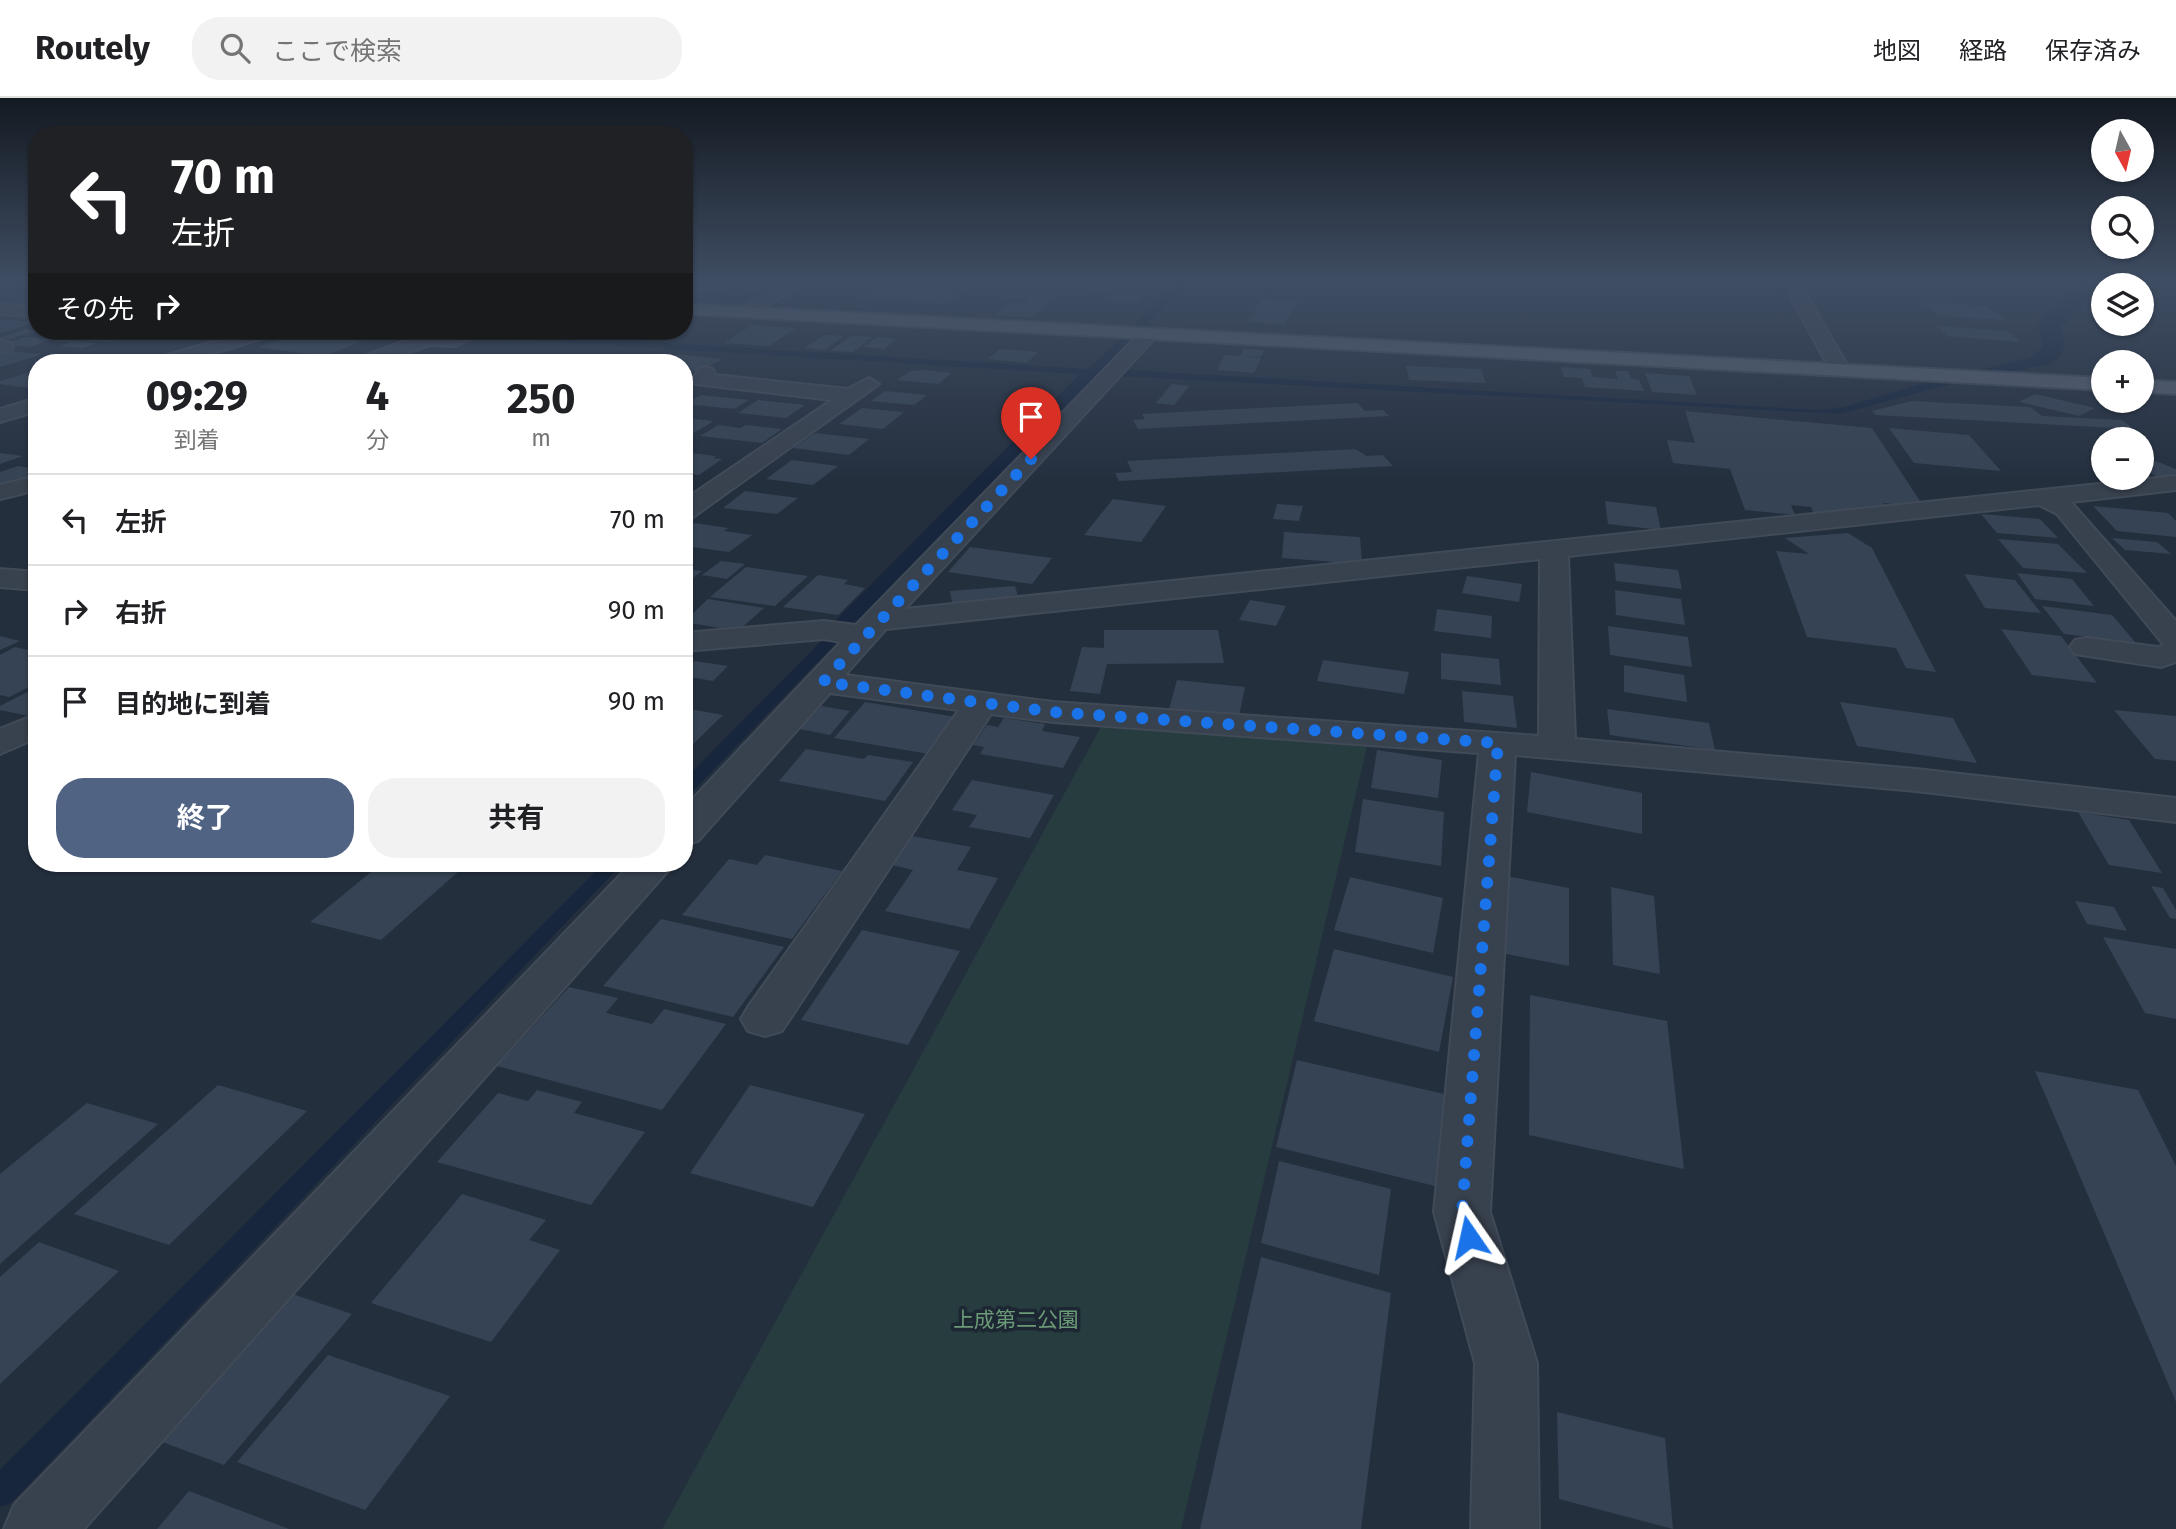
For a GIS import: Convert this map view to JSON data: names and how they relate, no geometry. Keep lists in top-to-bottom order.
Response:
{
  "parks": ["上成第二公園"],
  "north": "bottom",
  "page": {
    "header": "Routely",
    "search": "ここで検索",
    "nav": ["地図", "経路", "保存済み"],
    "map_buttons": ["+", "−"],
    "turn": ["70 m", "左折"],
    "then": "その先",
    "eta": [
      "09:29",
      "到着",
      "4",
      "分",
      "250",
      "m"
    ],
    "list": [
      {
        "name": "左折",
        "value": "70 m"
      },
      {
        "name": "右折",
        "value": "90 m"
      },
      {
        "name": "目的地に到着",
        "value": "90 m"
      }
    ],
    "buttons": ["終了", "共有"]
  }
}
